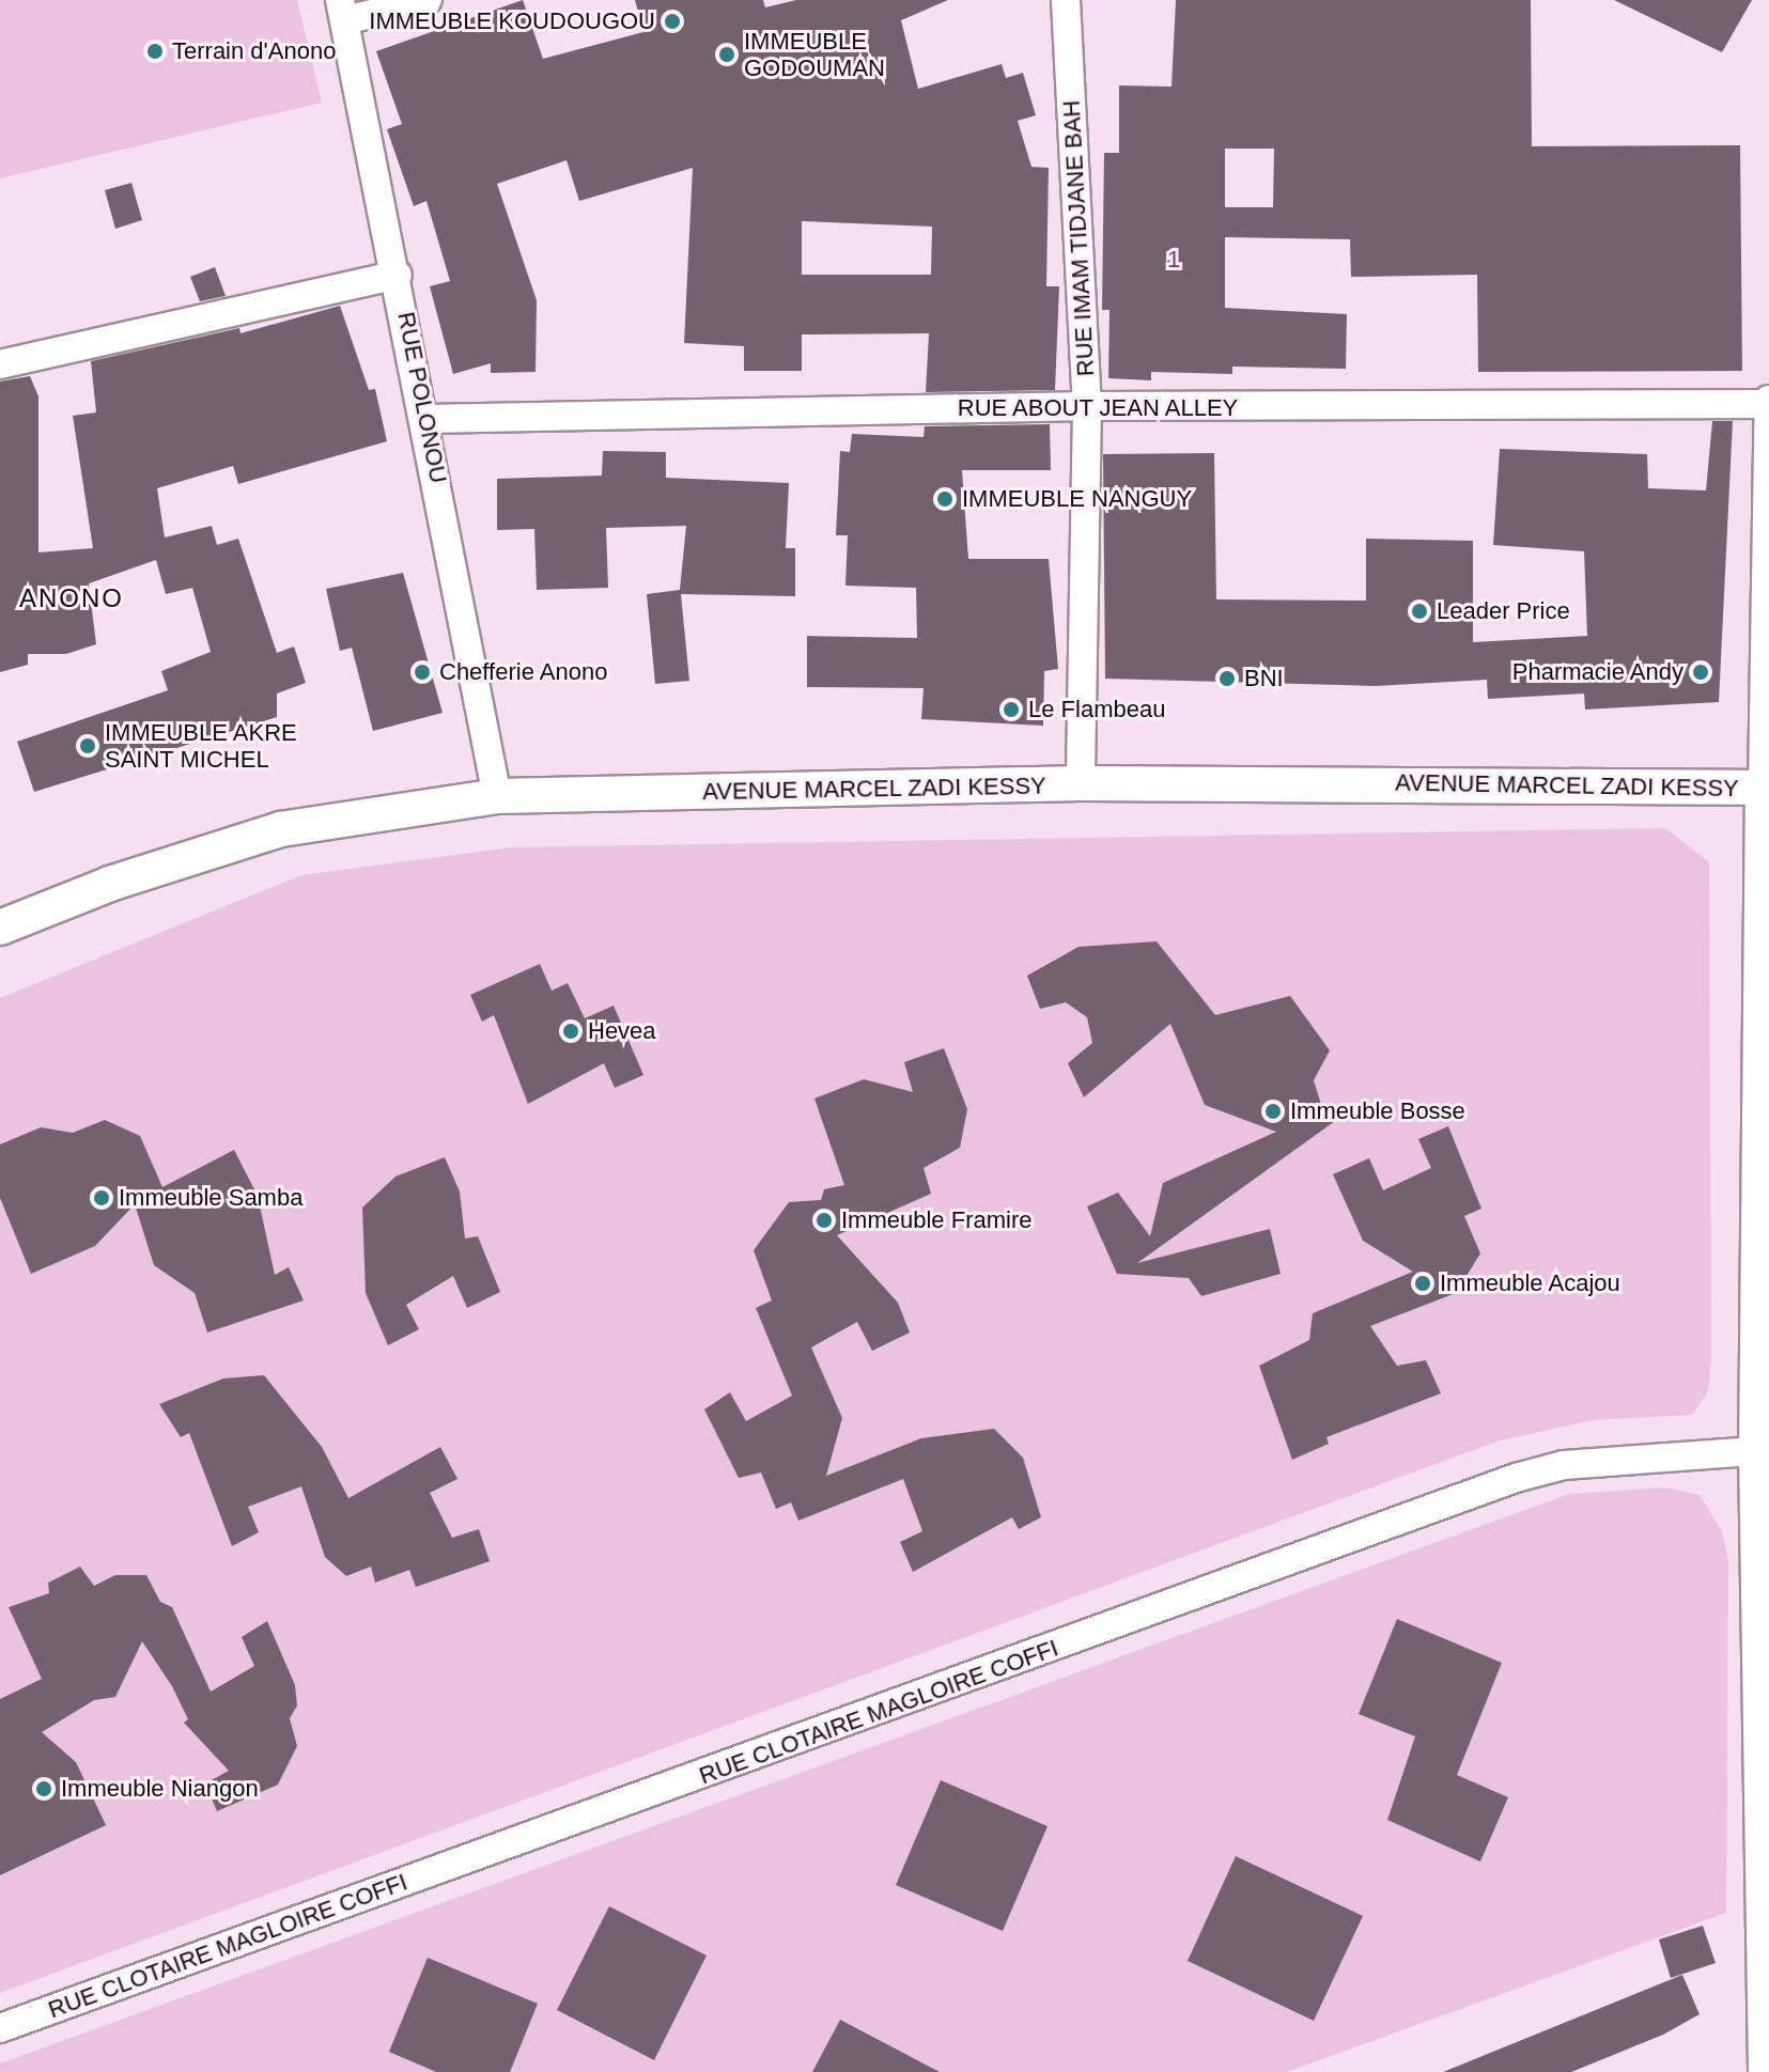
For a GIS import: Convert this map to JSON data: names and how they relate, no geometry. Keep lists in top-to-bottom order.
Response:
{
  "streets": {
    "street": [
      "RUE IMAM TIDJANE BAH",
      "RUE POLONOU",
      "RUE ABOUT JEAN ALLEY",
      "AVENUE MARCEL ZADI KESSY",
      "RUE CLOTAIRE MAGLOIRE COFFI"
    ]
  },
  "crossings": [
    ["RUE IMAM TIDJANE BAH", "RUE ABOUT JEAN ALLEY"],
    ["RUE IMAM TIDJANE BAH", "AVENUE MARCEL ZADI KESSY"],
    ["RUE POLONOU", "RUE ABOUT JEAN ALLEY"],
    ["RUE POLONOU", "AVENUE MARCEL ZADI KESSY"]
  ],
  "districts": ["ANONO"],
  "parks": ["1"],
  "places": [
    "IMMEUBLE KOUDOUGOU",
    "Terrain d'Anono",
    "IMMEUBLE GODOUMAN",
    "IMMEUBLE NANGUY",
    "Leader Price",
    "Chefferie Anono",
    "Pharmacie Andy",
    "BNI",
    "Le Flambeau",
    "IMMEUBLE AKRE SAINT MICHEL",
    "Hevea",
    "Immeuble Bosse",
    "Immeuble Samba",
    "Immeuble Framire",
    "Immeuble Acajou",
    "Immeuble Niangon"
  ]
}
